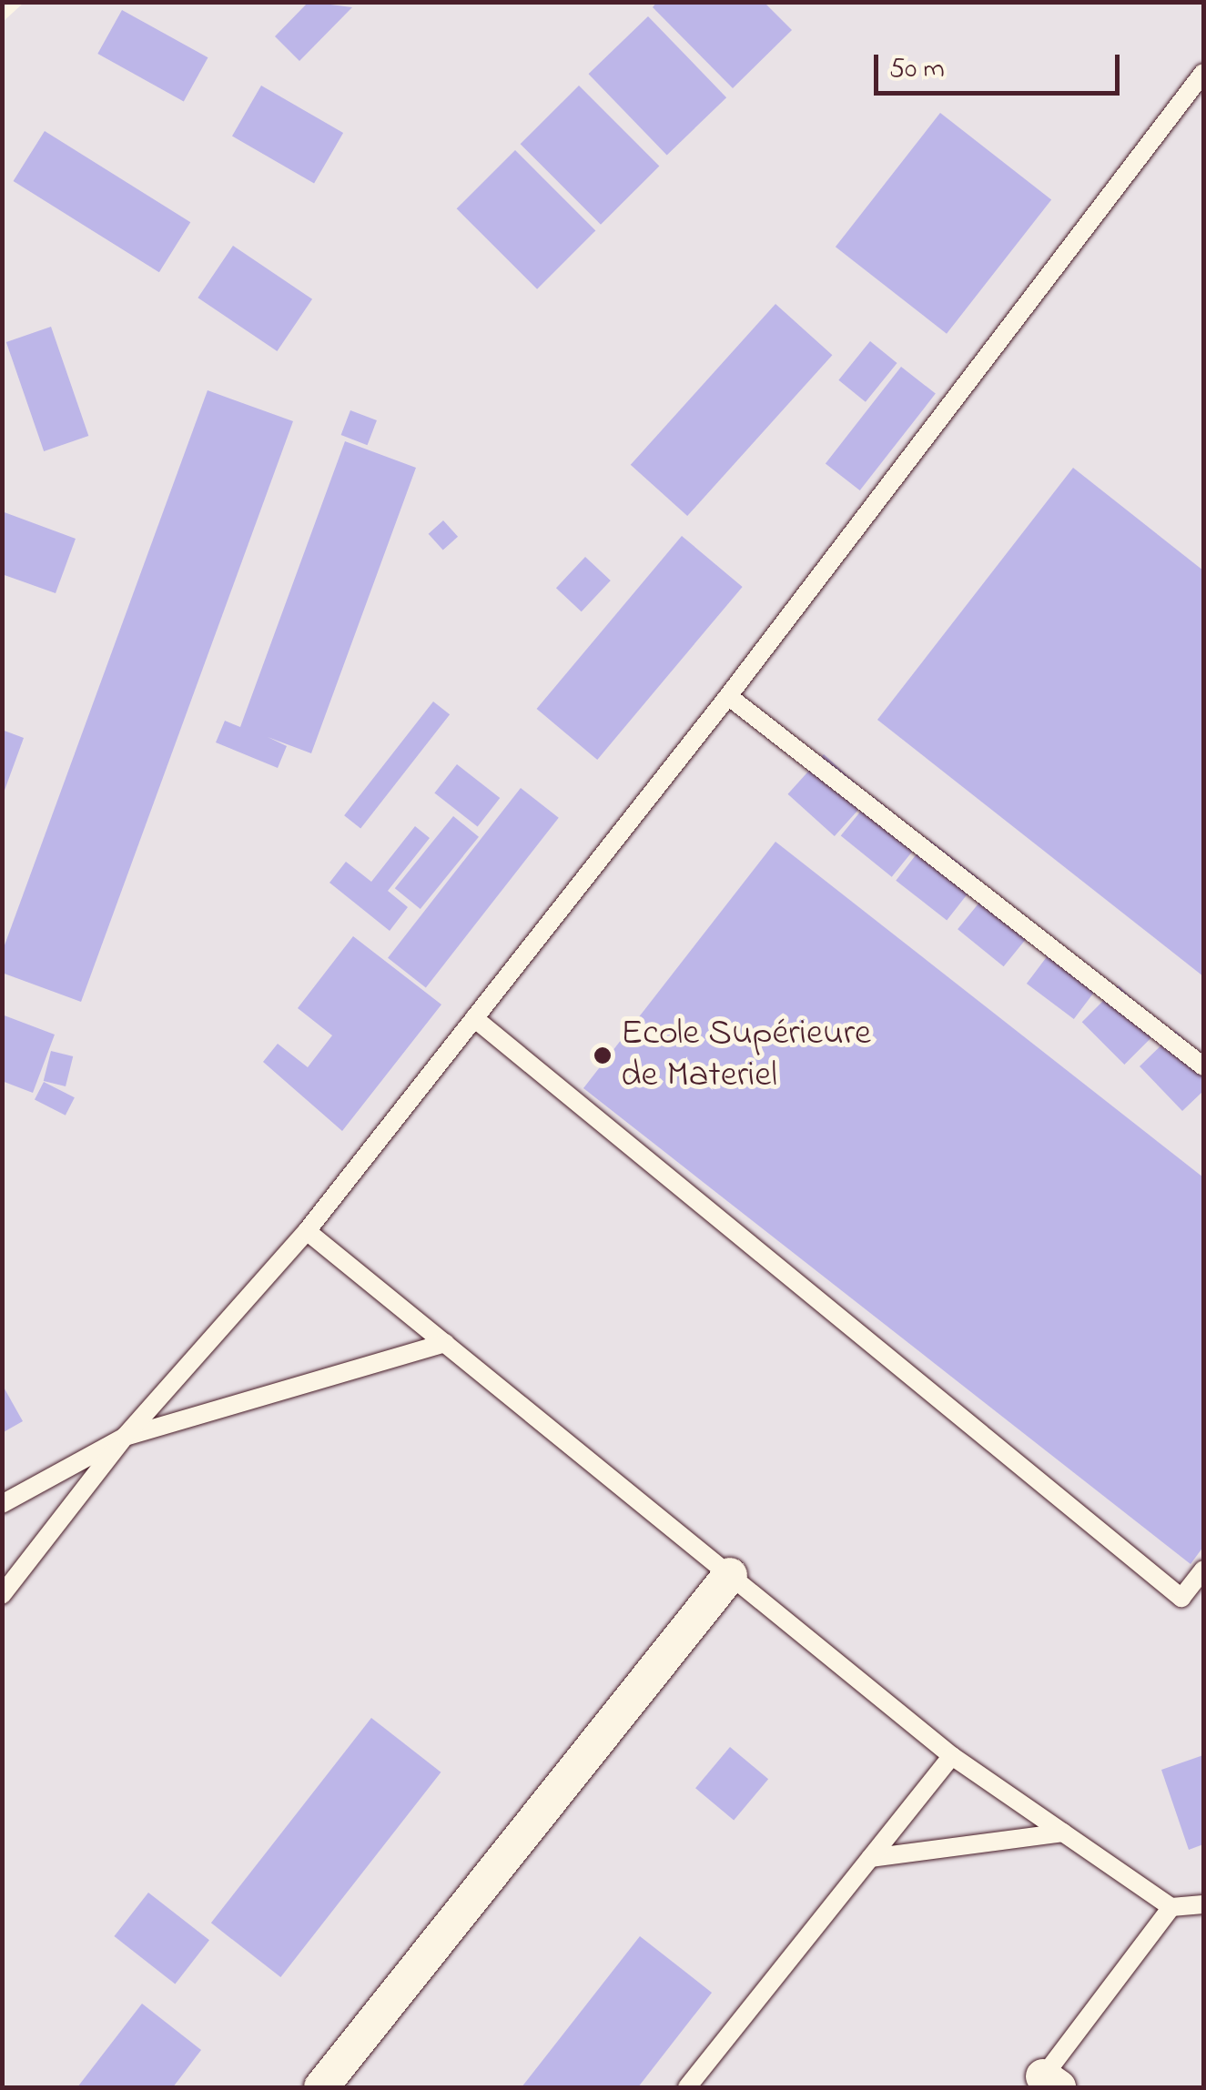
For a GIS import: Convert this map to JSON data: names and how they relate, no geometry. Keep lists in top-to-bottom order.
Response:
{
  "places": ["Ecole Supérieure de Materiel"],
  "scale_bar": "50 m"
}
